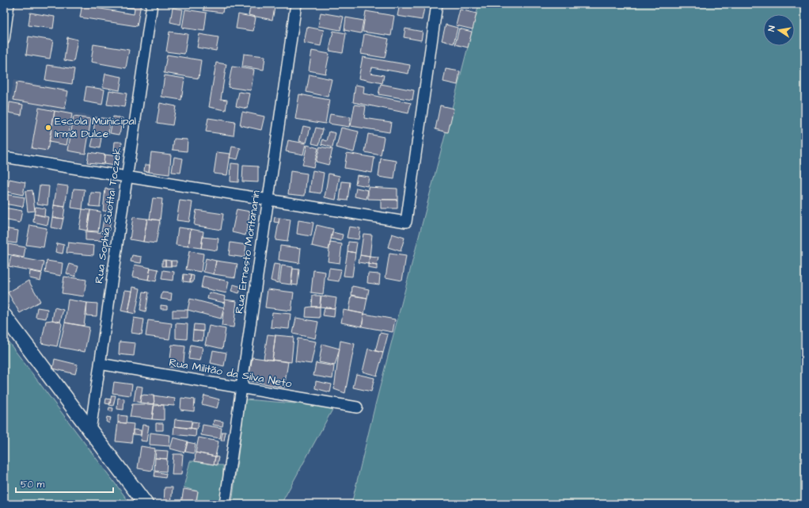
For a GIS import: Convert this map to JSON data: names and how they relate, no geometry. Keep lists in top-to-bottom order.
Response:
{
  "streets": {
    "street": ["Rua Sophia Suotta Toczek", "Rua Ernesto Montanarin", "Rua Militão da Silva Neto"]
  },
  "crossings": [
    ["Rua Sophia Suotta Toczek", "Rua Militão da Silva Neto"],
    ["Rua Ernesto Montanarin", "Rua Militão da Silva Neto"]
  ],
  "places": ["Escola Municipal Irmã Dulce"],
  "scale_bar": "50 m",
  "north": "left"
}
